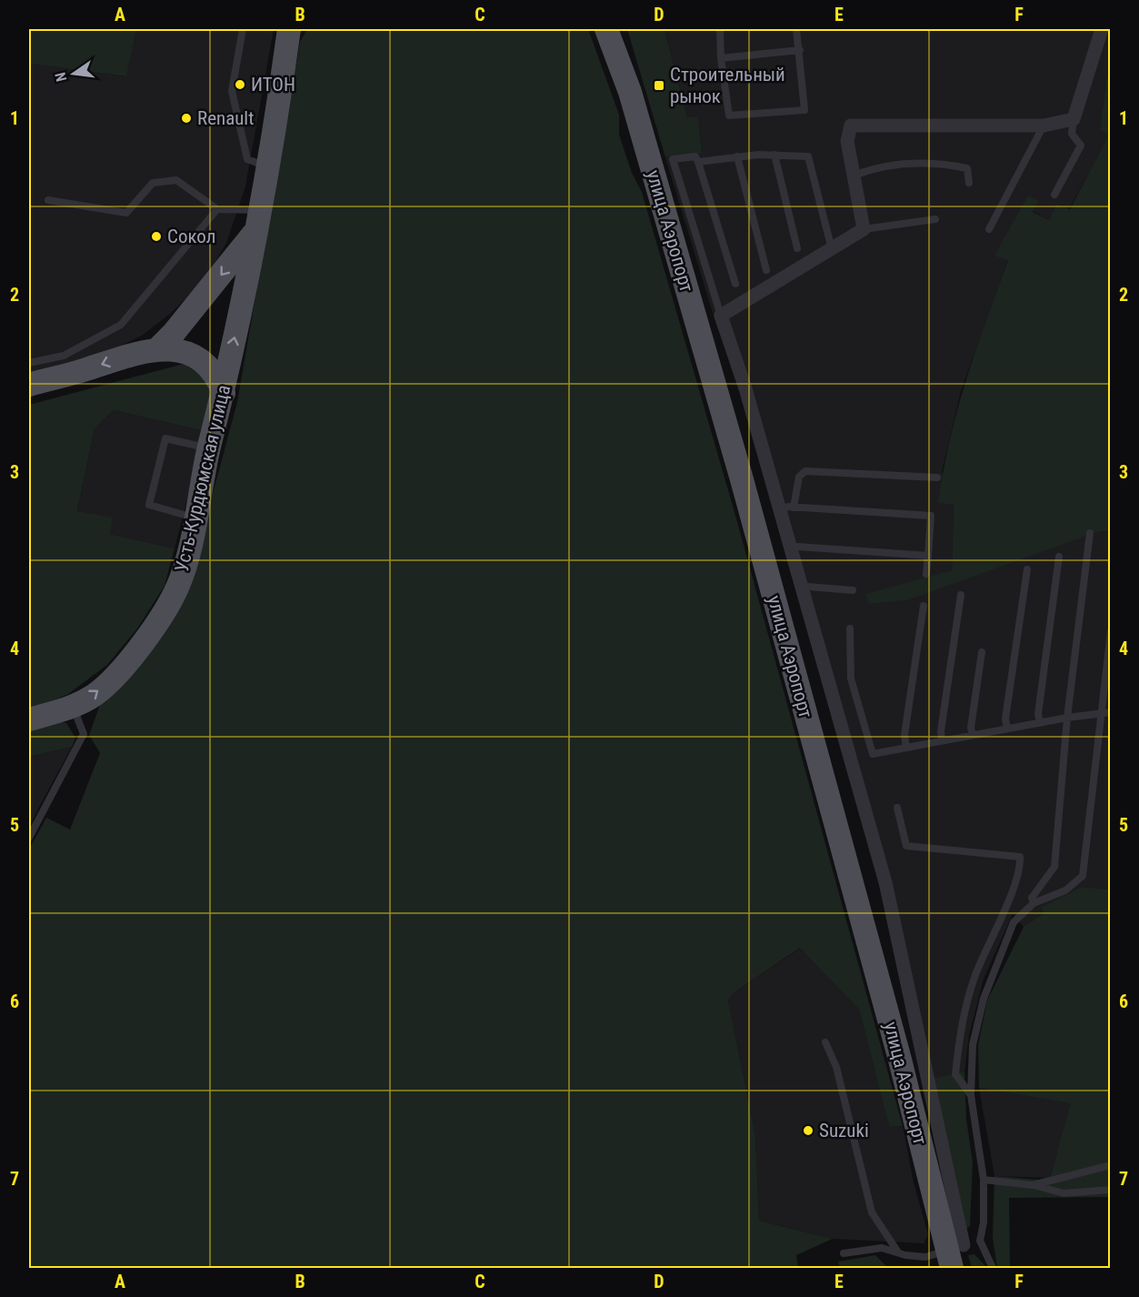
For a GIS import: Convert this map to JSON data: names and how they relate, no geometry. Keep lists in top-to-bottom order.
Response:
{
  "streets": {
    "main road": ["улица Аэропорт", "Усть-Курдюмская улица"]
  },
  "places": {
    "other": [
      "ИТОН",
      "Renault",
      "Сокол",
      "Suzuki"
    ],
    "transit": ["Строительный рынок"]
  },
  "north": "left",
  "grid": {
    "columns": [
      "A",
      "B",
      "C",
      "D",
      "E",
      "F"
    ],
    "rows": [
      "1",
      "2",
      "3",
      "4",
      "5",
      "6",
      "7"
    ]
  }
}
